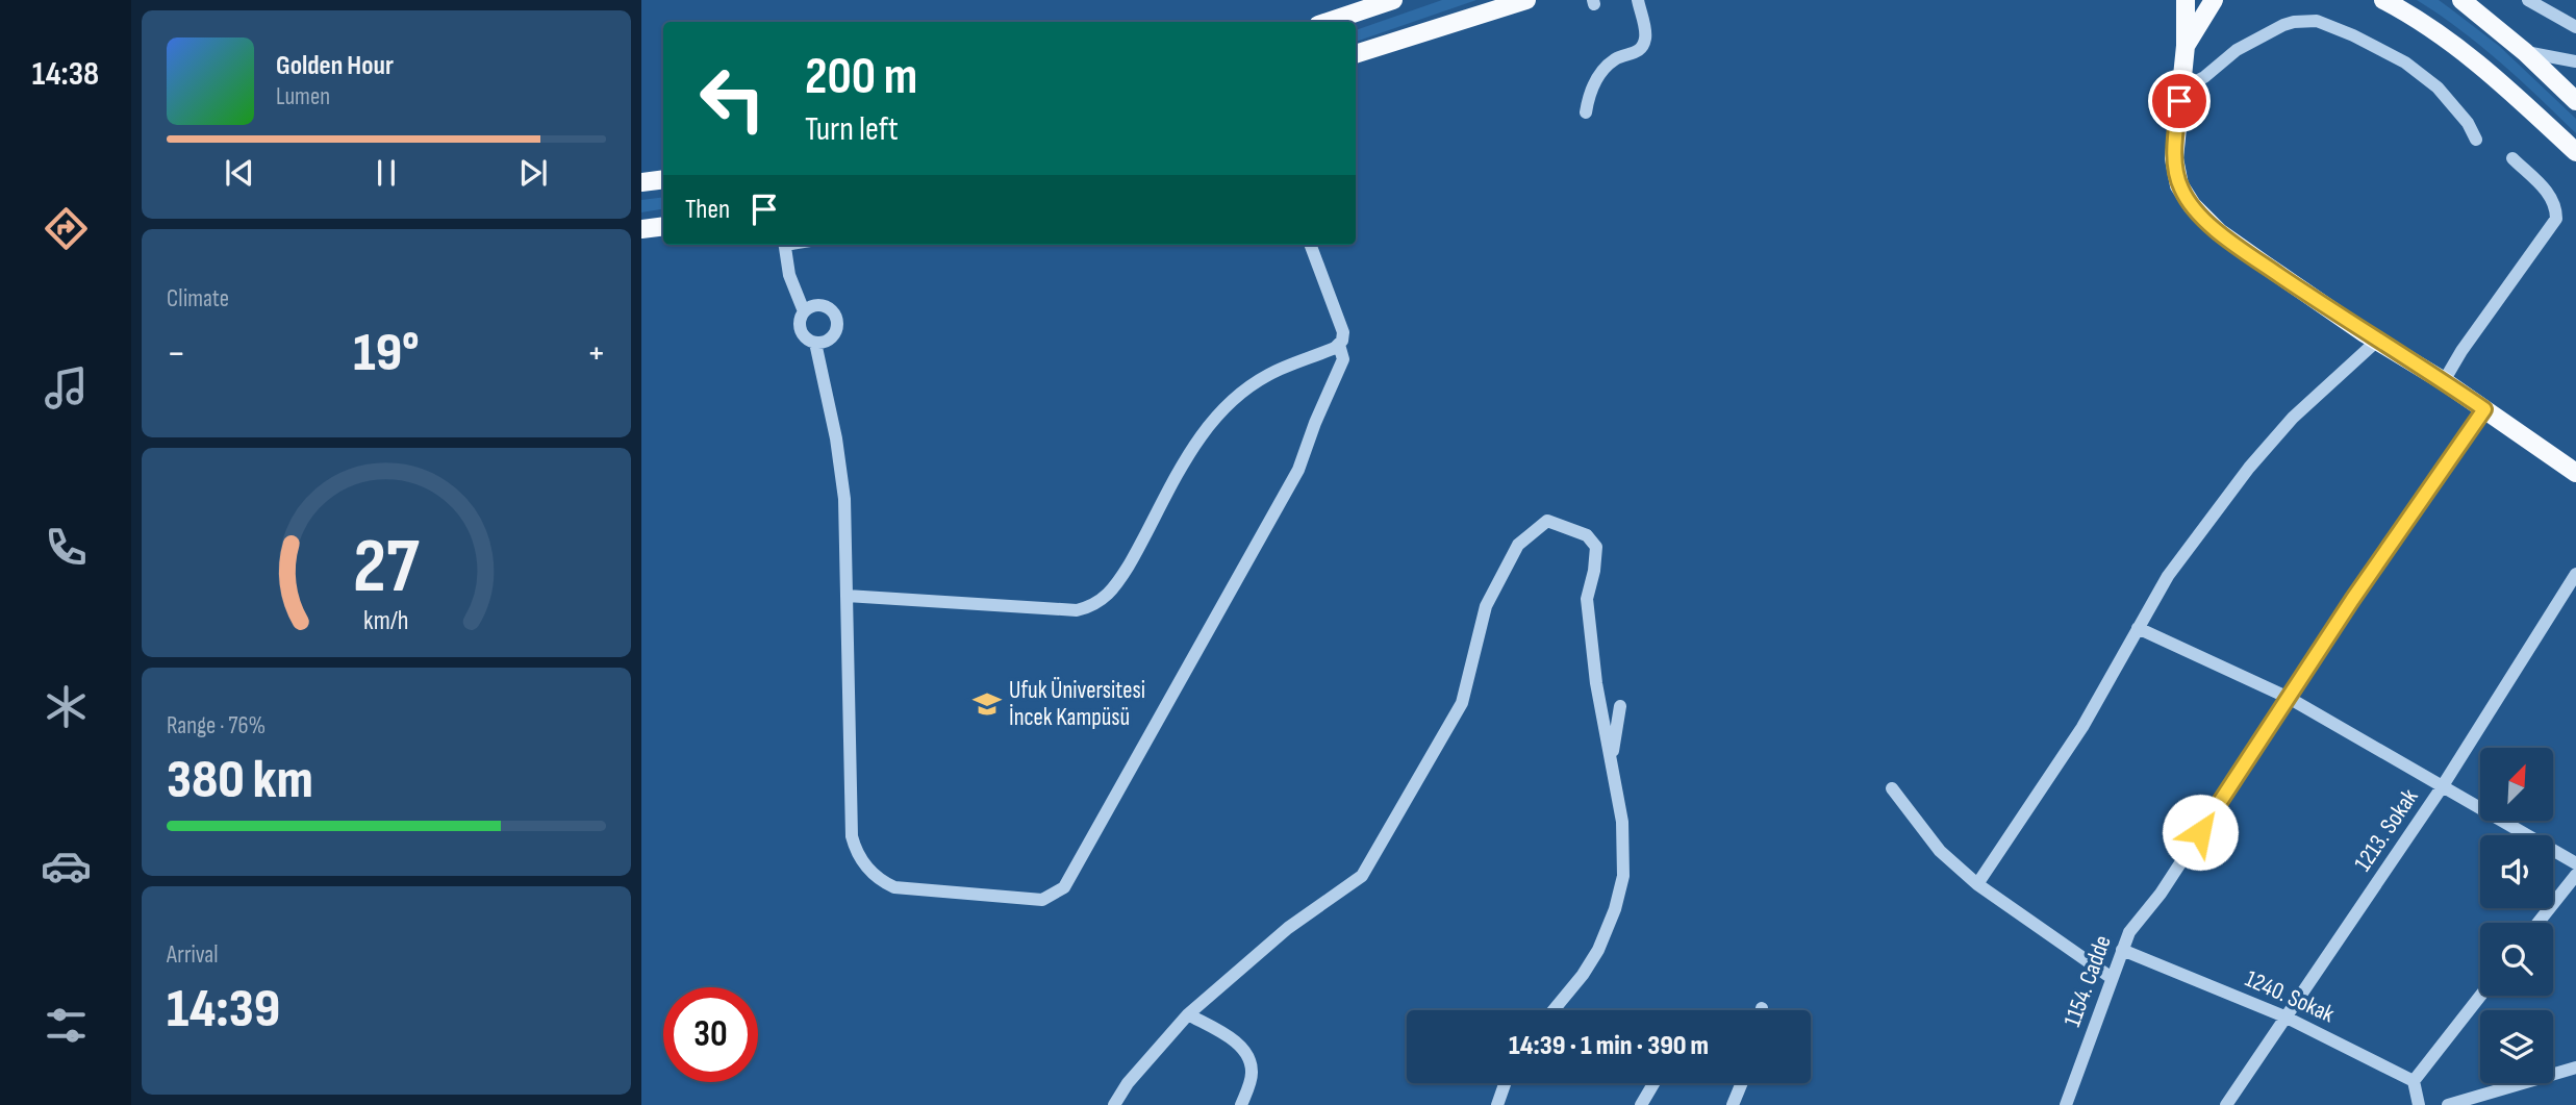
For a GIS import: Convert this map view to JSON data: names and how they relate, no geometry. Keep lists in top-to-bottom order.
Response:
{
  "streets": {
    "street": ["1213. Sokak", "1154. Cadde", "1240. Sokak"]
  },
  "crossings": [
    ["1213. Sokak", "1240. Sokak"],
    ["1154. Cadde", "1240. Sokak"]
  ],
  "places": {
    "school or university": ["Ufuk Üniversitesi İncek Kampüsü"]
  },
  "north": "top right",
  "page": {
    "tabs": "14:38",
    "turn": ["200 m", "Turn left"],
    "song": ["Golden Hour", "Lumen"],
    "then": "Then",
    "tile": [
      "Climate",
      ["Range · 76%", "380 km"],
      ["Arrival", "14:39"]
    ],
    "heat": ["−", "19°", "+"],
    "limit": "30",
    "trip": "14:39 · 1 min · 390 m",
    "gauge": ["27", "km/h"]
  }
}
